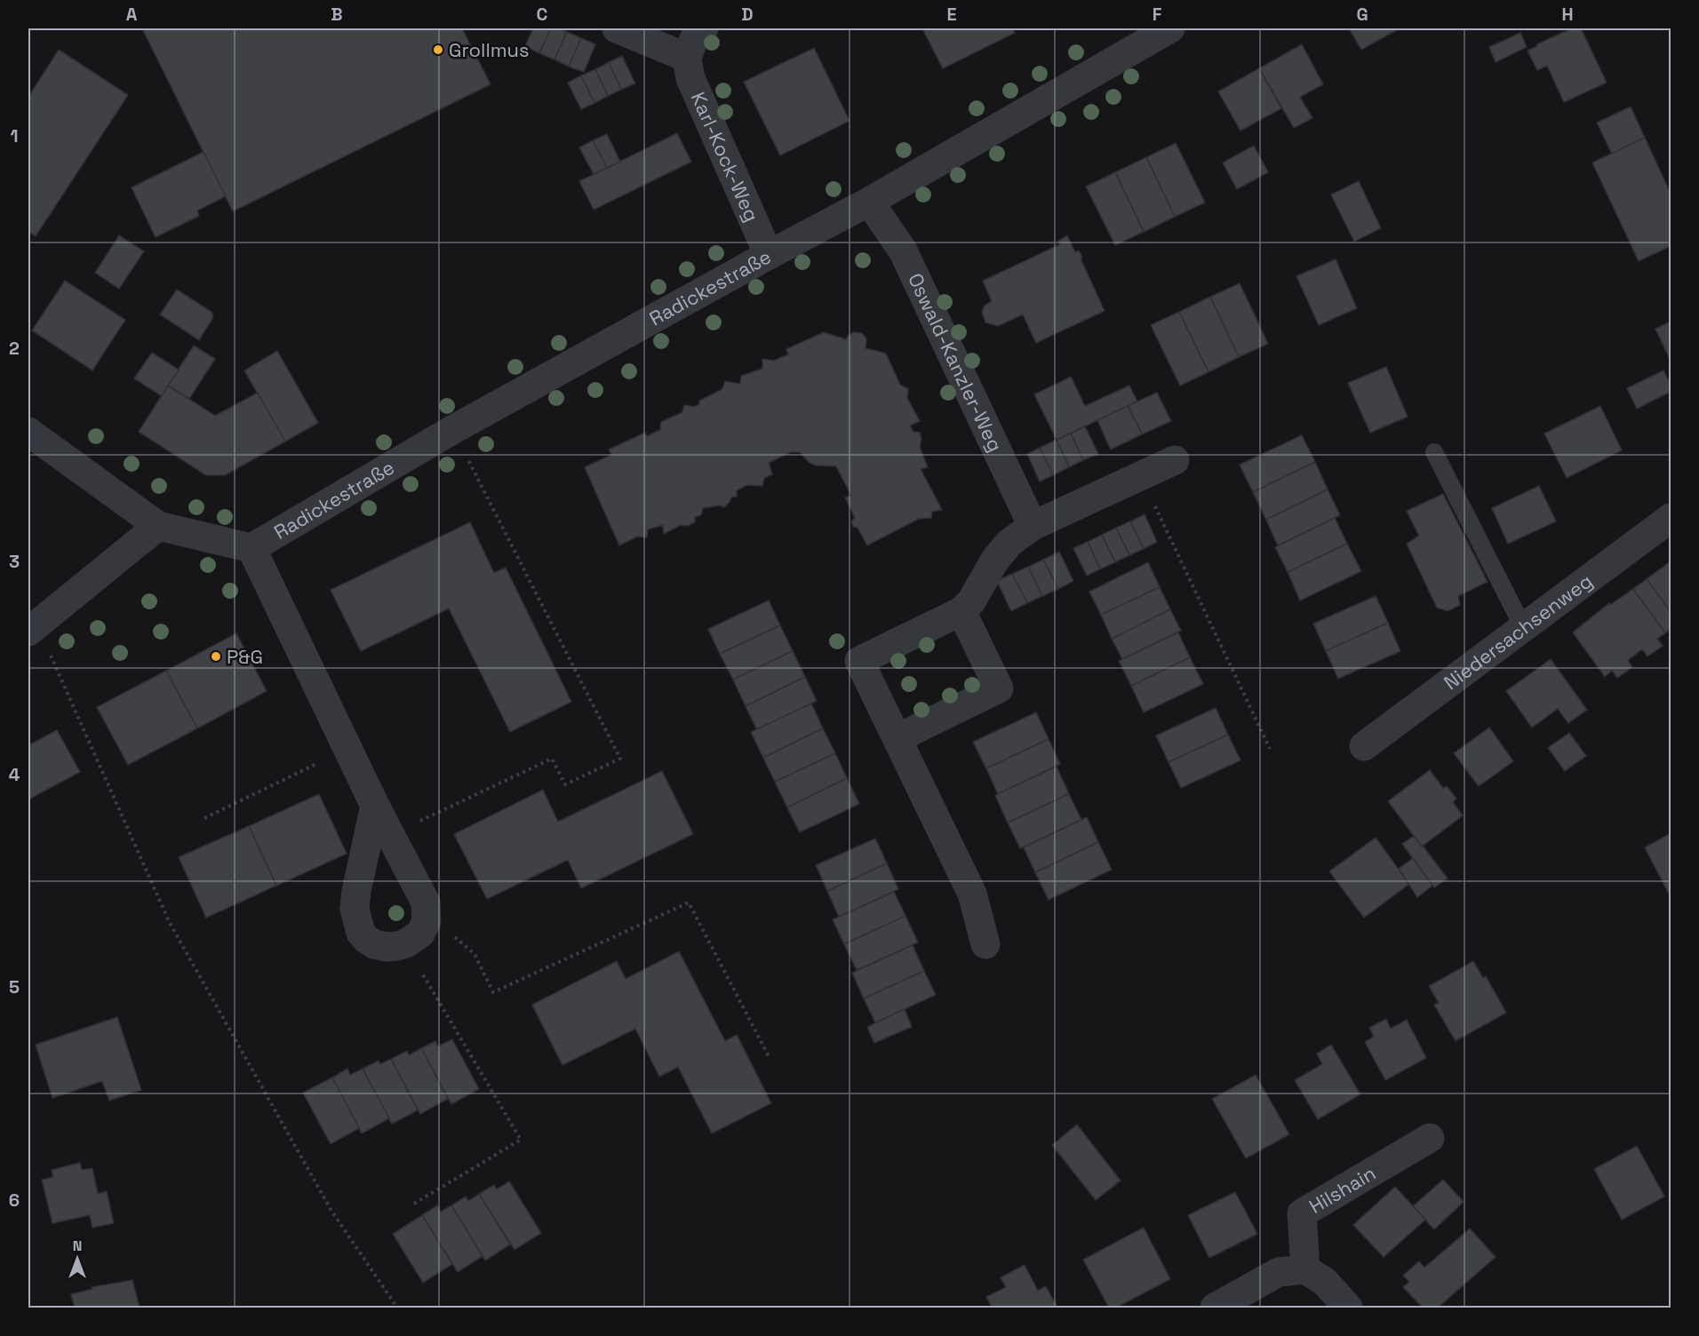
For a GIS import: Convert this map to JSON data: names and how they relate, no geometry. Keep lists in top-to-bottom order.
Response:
{
  "streets": {
    "street": [
      "Karl-Kock-Weg",
      "Radickestraße",
      "Oswald-Kanzler-Weg",
      "Niedersachsenweg",
      "Hilshain"
    ]
  },
  "crossings": [
    ["Karl-Kock-Weg", "Radickestraße"],
    ["Radickestraße", "Oswald-Kanzler-Weg"]
  ],
  "places": ["Grollmus", "P&G"],
  "north": "top",
  "grid": {
    "columns": [
      "A",
      "B",
      "C",
      "D",
      "E",
      "F",
      "G",
      "H"
    ],
    "rows": [
      "1",
      "2",
      "3",
      "4",
      "5",
      "6"
    ]
  }
}
